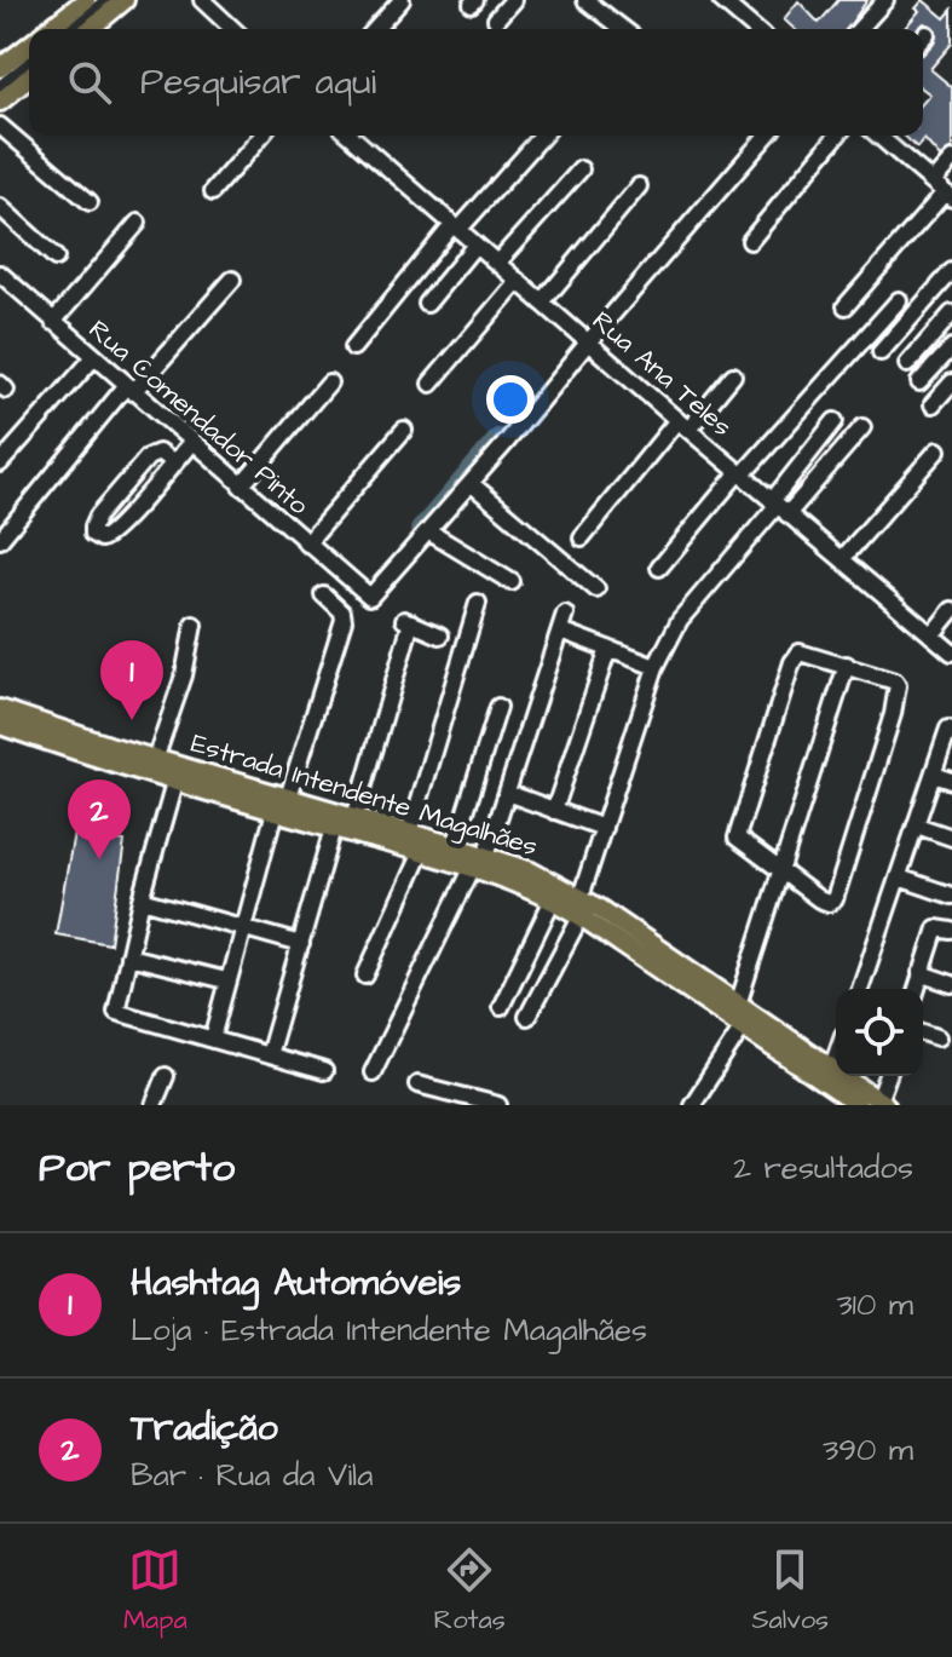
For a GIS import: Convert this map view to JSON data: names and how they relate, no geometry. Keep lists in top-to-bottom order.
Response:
{
  "streets": {
    "main road": ["Estrada Intendente Magalhães"],
    "street": ["Rua Ana Teles", "Rua Comendador Pinto"]
  },
  "page": {
    "search": "Pesquisar aqui",
    "pins": ["1", "2"],
    "heading": ["Por perto", "2 resultados"],
    "list": [
      {
        "mark": "1",
        "name": "Hashtag Automóveis",
        "note": "Loja · Estrada Intendente Magalhães",
        "value": "310 m"
      },
      {
        "mark": "2",
        "name": "Tradição",
        "note": "Bar · Rua da Vila",
        "value": "390 m"
      }
    ],
    "nav": ["Mapa", "Rotas", "Salvos"]
  }
}
